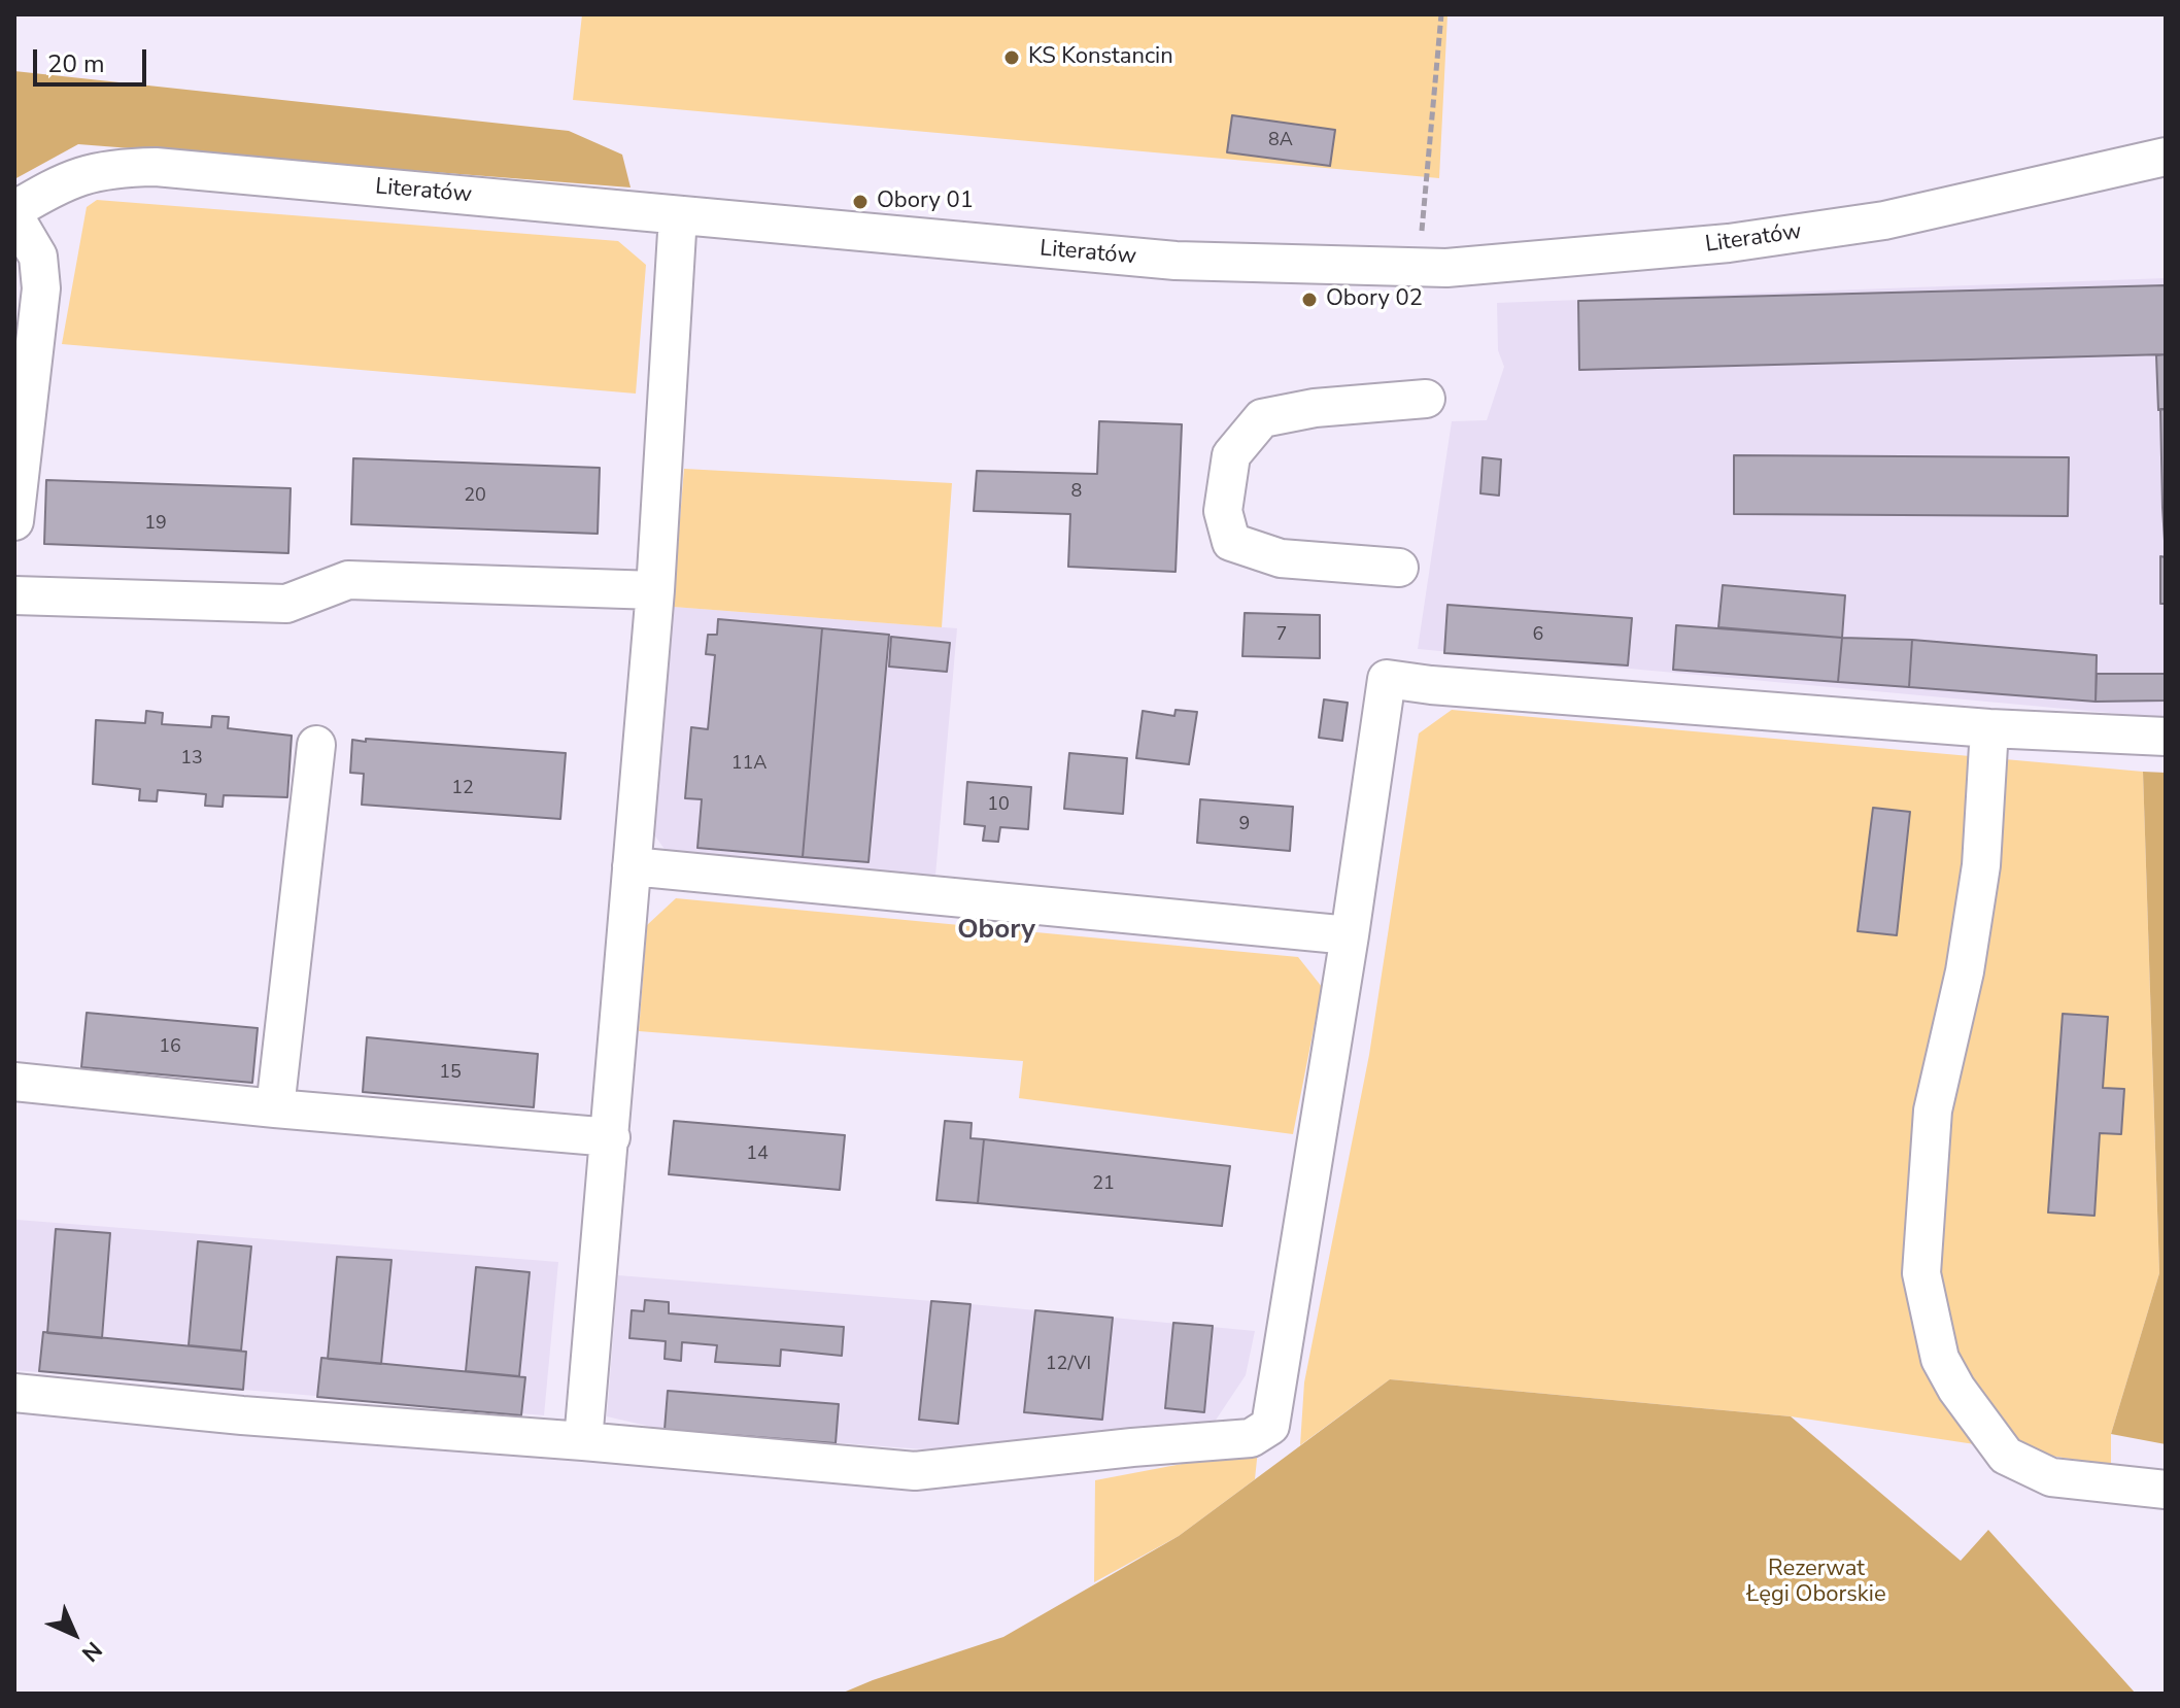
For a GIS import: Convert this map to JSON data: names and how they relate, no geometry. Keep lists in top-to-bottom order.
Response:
{
  "streets": {
    "street": ["Literatów"]
  },
  "districts": ["Obory"],
  "parks": ["Rezerwat Łęgi Oborskie"],
  "places": ["KS Konstancin", "Obory 01", "Obory 02"],
  "house_numbers": [
    "8A",
    "8",
    "20",
    "19",
    "7",
    "6",
    "13",
    "11A",
    "12",
    "10",
    "9",
    "16",
    "15",
    "14",
    "21",
    "12/VI"
  ],
  "scale_bar": "20 m",
  "north": "bottom right"
}
